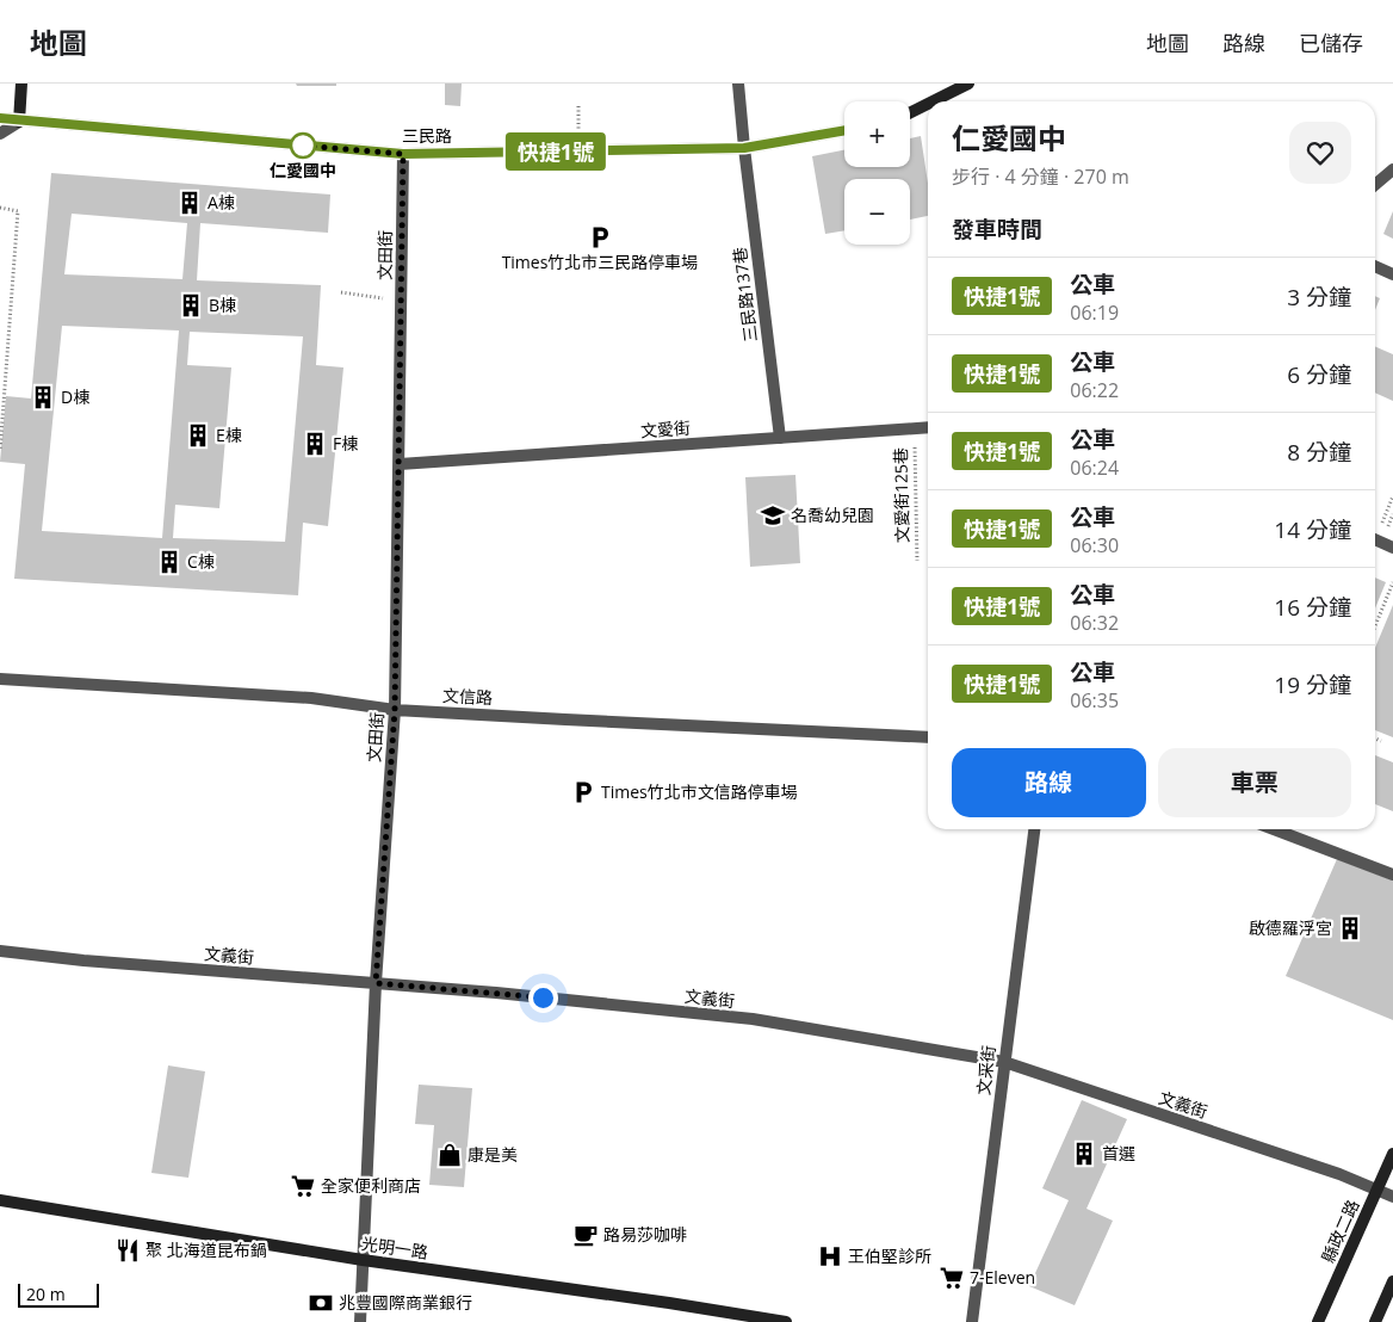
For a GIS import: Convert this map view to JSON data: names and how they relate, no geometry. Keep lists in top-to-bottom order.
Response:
{
  "streets": {
    "street": [
      "三民路",
      "文田街",
      "三民路137巷",
      "文愛街",
      "文信路",
      "文義街",
      "文采街",
      "縣政二路",
      "光明一路"
    ],
    "path": ["文愛街125巷"]
  },
  "crossings": [
    ["三民路", "文田街"],
    ["三民路", "三民路137巷"],
    ["文田街", "文愛街"],
    ["文田街", "文信路"],
    ["文田街", "文義街"],
    ["文田街", "光明一路"],
    ["三民路137巷", "文愛街"],
    ["文愛街", "文愛街125巷"],
    ["文義街", "文采街"],
    ["文義街", "縣政二路"]
  ],
  "places": {
    "other": ["仁愛國中"],
    "building": [
      "A棟",
      "B棟",
      "D棟",
      "E棟",
      "F棟",
      "C棟",
      "啟德羅浮宮",
      "首選"
    ],
    "parking": ["Times竹北市三民路停車場", "Times竹北市文信路停車場"],
    "school or university": ["名喬幼兒園"],
    "shop": ["康是美"],
    "supermarket": ["全家便利商店", "7-Eleven"],
    "cafe": ["路易莎咖啡"],
    "restaurant": ["聚 北海道昆布鍋"],
    "hospital": ["王伯堅診所"],
    "bank": ["兆豐國際商業銀行"]
  },
  "lines": ["bus line 快捷1號"],
  "scale_bar": "20 m",
  "page": {
    "header": "地圖",
    "nav": ["地圖", "路線", "已儲存"],
    "on_map": "快捷1號",
    "map_buttons": ["+", "−"],
    "heading": [
      ["仁愛國中", "步行 · 4 分鐘 · 270 m"],
      "發車時間"
    ],
    "list": [
      {
        "mark": "快捷1號",
        "name": "公車",
        "note": "06:19",
        "value": "3 分鐘"
      },
      {
        "mark": "快捷1號",
        "name": "公車",
        "note": "06:22",
        "value": "6 分鐘"
      },
      {
        "mark": "快捷1號",
        "name": "公車",
        "note": "06:24",
        "value": "8 分鐘"
      },
      {
        "mark": "快捷1號",
        "name": "公車",
        "note": "06:30",
        "value": "14 分鐘"
      },
      {
        "mark": "快捷1號",
        "name": "公車",
        "note": "06:32",
        "value": "16 分鐘"
      },
      {
        "mark": "快捷1號",
        "name": "公車",
        "note": "06:35",
        "value": "19 分鐘"
      }
    ],
    "buttons": ["路線", "車票"],
    "scale": "20 m"
  }
}
